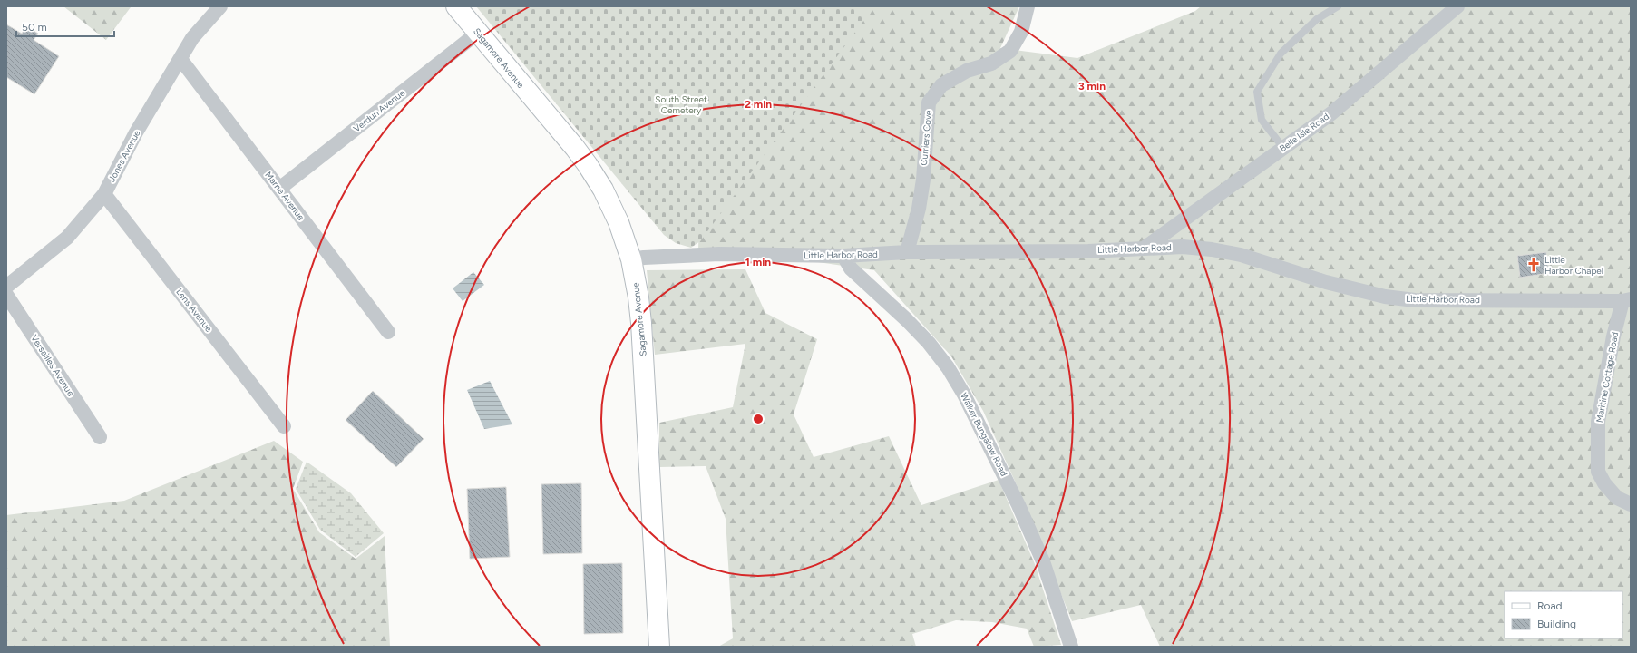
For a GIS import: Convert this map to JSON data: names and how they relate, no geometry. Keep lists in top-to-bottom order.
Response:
{
  "streets": {
    "main road": ["Sagamore Avenue"],
    "street": [
      "Verdun Avenue",
      "Belle Isle Road",
      "Curriers Cove",
      "Jones Avenue",
      "Marne Avenue",
      "Little Harbor Road",
      "Lens Avenue",
      "Versailles Avenue",
      "Maritine Cottage Road",
      "Walker Bungalow Road"
    ]
  },
  "crossings": [
    ["Sagamore Avenue", "Verdun Avenue"],
    ["Sagamore Avenue", "Little Harbor Road"],
    ["Verdun Avenue", "Marne Avenue"],
    ["Belle Isle Road", "Little Harbor Road"],
    ["Curriers Cove", "Little Harbor Road"],
    ["Jones Avenue", "Marne Avenue"],
    ["Jones Avenue", "Lens Avenue"],
    ["Little Harbor Road", "Maritine Cottage Road"],
    ["Little Harbor Road", "Walker Bungalow Road"]
  ],
  "parks": ["South Street Cemetery"],
  "places": {
    "church": ["Little Harbor Chapel"]
  },
  "legend": ["Road", "Building"],
  "scale_bar": "50 m",
  "rings": ["3 min", "2 min", "1 min"]
}
